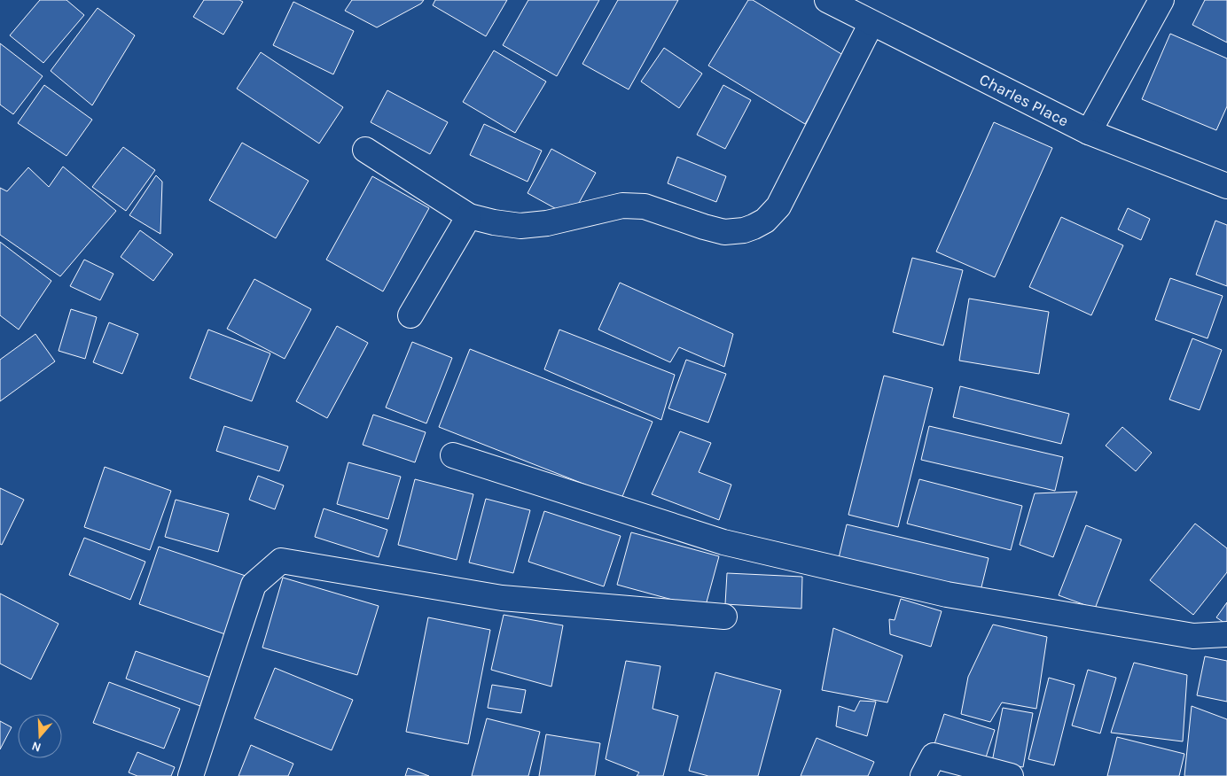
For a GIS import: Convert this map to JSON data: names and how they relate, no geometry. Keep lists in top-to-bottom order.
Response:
{
  "streets": {
    "street": ["Charles Place"]
  },
  "north": "bottom"
}
